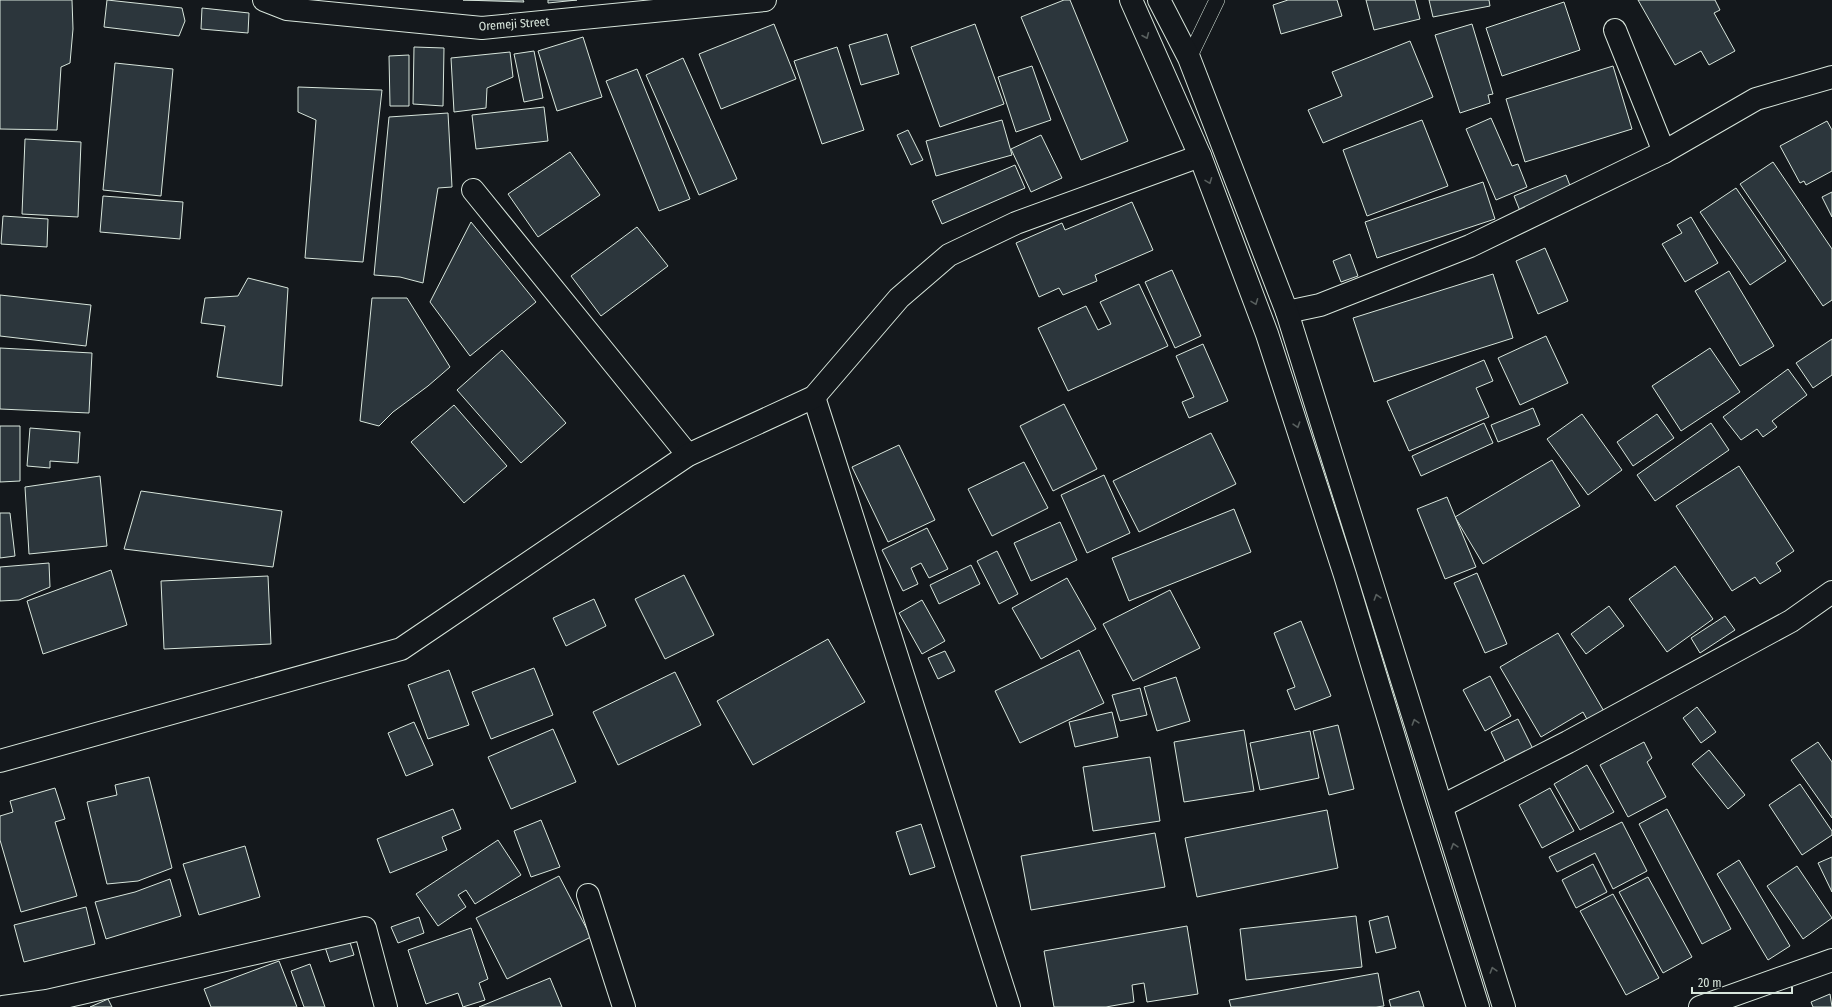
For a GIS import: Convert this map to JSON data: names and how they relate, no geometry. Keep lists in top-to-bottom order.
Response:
{
  "streets": {
    "street": ["Oremeji Street"]
  },
  "scale_bar": "20 m"
}
